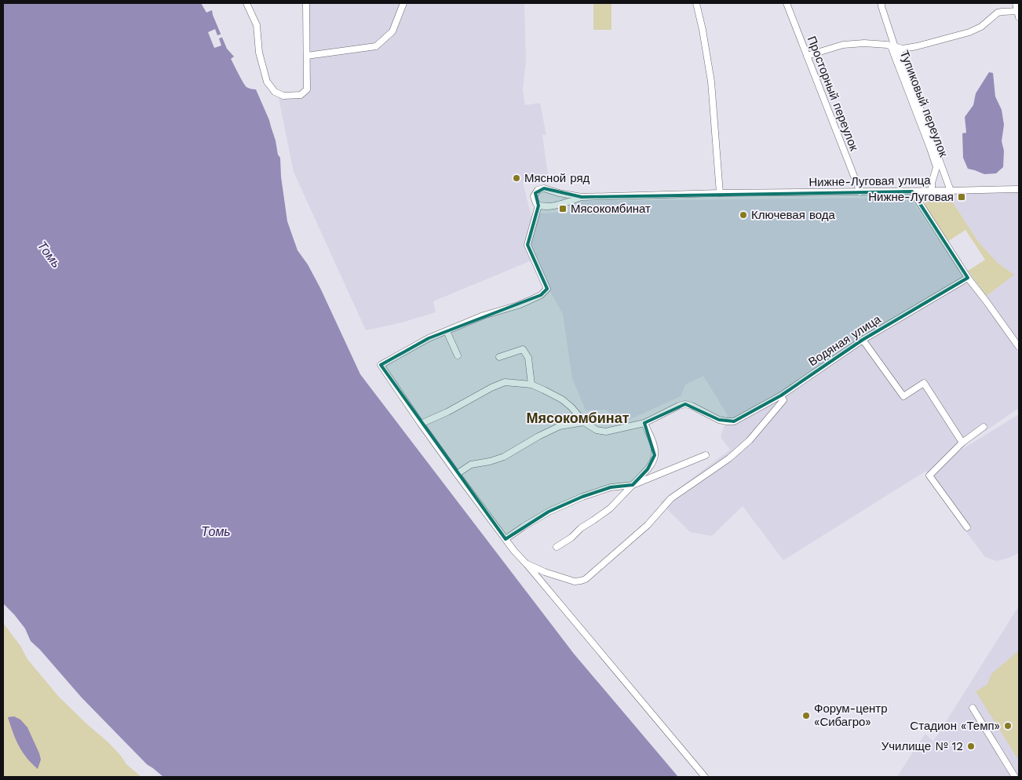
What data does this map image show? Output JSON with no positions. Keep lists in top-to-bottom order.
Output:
{
  "streets": {
    "street": [
      "Просторный переулок",
      "Тупиковый переулок",
      "Нижне-Луговая улица",
      "Водяная улица"
    ]
  },
  "crossings": [
    ["Просторный переулок", "Тупиковый переулок"],
    ["Просторный переулок", "Нижне-Луговая улица"],
    ["Тупиковый переулок", "Нижне-Луговая улица"]
  ],
  "districts": ["Мясокомбинат"],
  "water": ["Томь"],
  "places": {
    "other": [
      "Мясной ряд",
      "Ключевая вода",
      "Форум-центр «Сибагро»",
      "Стадион «Темп»",
      "Училище № 12"
    ],
    "transit": ["Нижне-Луговая", "Мясокомбинат"]
  }
}
